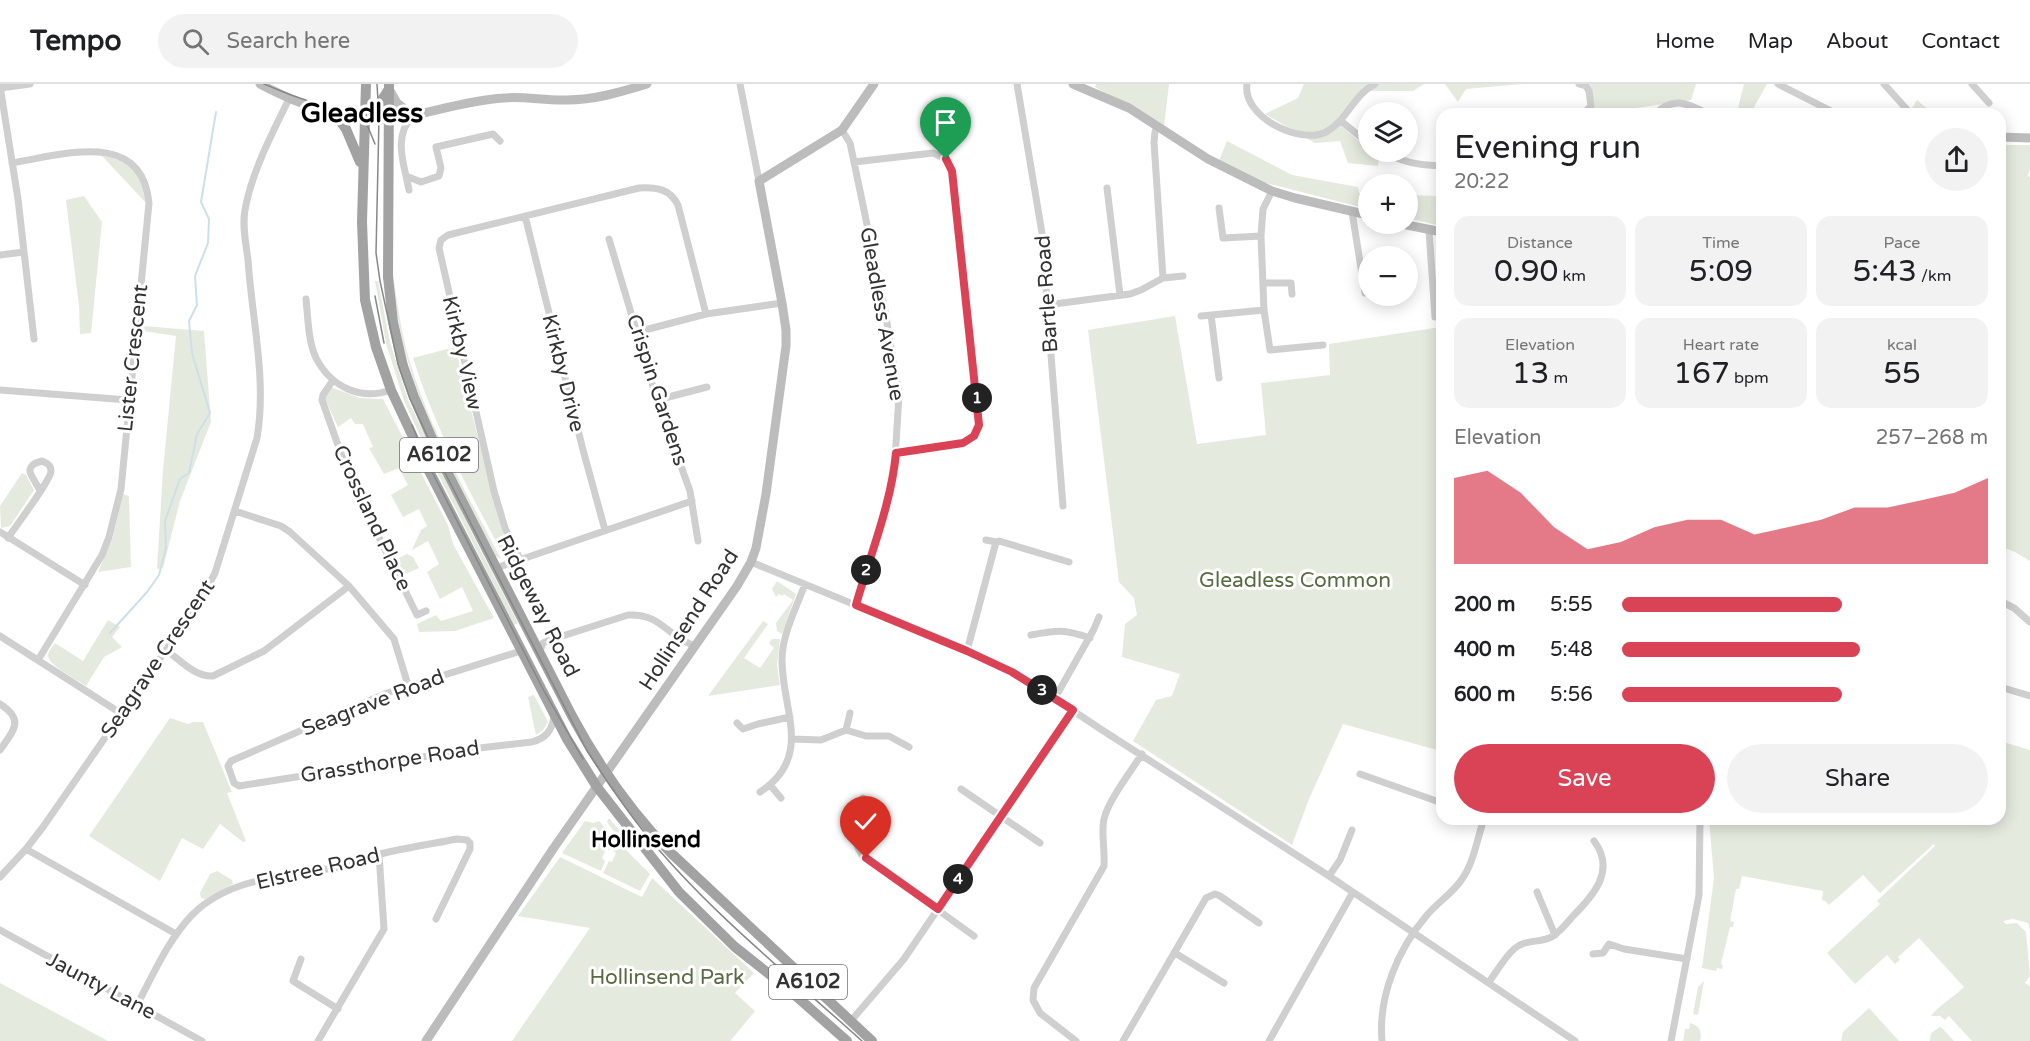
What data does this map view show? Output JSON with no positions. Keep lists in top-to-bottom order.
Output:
{
  "streets": {
    "highway": ["A6102", "Ridgeway Road"],
    "main road": ["Hollinsend Road"],
    "street": [
      "Bartle Road",
      "Gleadless Avenue",
      "Kirkby View",
      "Lister Crescent",
      "Kirkby Drive",
      "Crispin Gardens",
      "Crossland Place",
      "Seagrave Crescent",
      "Seagrave Road",
      "Grassthorpe Road",
      "Elstree Road",
      "Jaunty Lane"
    ]
  },
  "crossings": [
    ["Kirkby View", "Kirkby Drive"],
    ["Ridgeway Road", "Hollinsend Road"],
    ["Ridgeway Road", "Seagrave Road"],
    ["Ridgeway Road", "Grassthorpe Road"],
    ["Seagrave Road", "Grassthorpe Road"],
    ["Elstree Road", "Jaunty Lane"]
  ],
  "districts": ["Gleadless", "Hollinsend"],
  "parks": ["Gleadless Common", "Hollinsend Park"],
  "page": {
    "header": "Tempo",
    "search": "Search here",
    "nav": [
      "Home",
      "Map",
      "About",
      "Contact"
    ],
    "map_buttons": ["+", "−"],
    "heading": ["Evening run", "20:22"],
    "stats": [
      ["Distance", "0.90 km"],
      ["Time", "5:09"],
      ["Pace", "5:43 /km"],
      ["Elevation", "13 m"],
      ["Heart rate", "167 bpm"],
      ["kcal", "55"]
    ],
    "pins": [
      "1",
      "2",
      "3",
      "4"
    ],
    "chart": ["Elevation", "257–268 m"],
    "list": [
      {
        "name": "200 m",
        "note": "5:55"
      },
      {
        "name": "400 m",
        "note": "5:48"
      },
      {
        "name": "600 m",
        "note": "5:56"
      }
    ],
    "buttons": ["Save", "Share"]
  }
}
